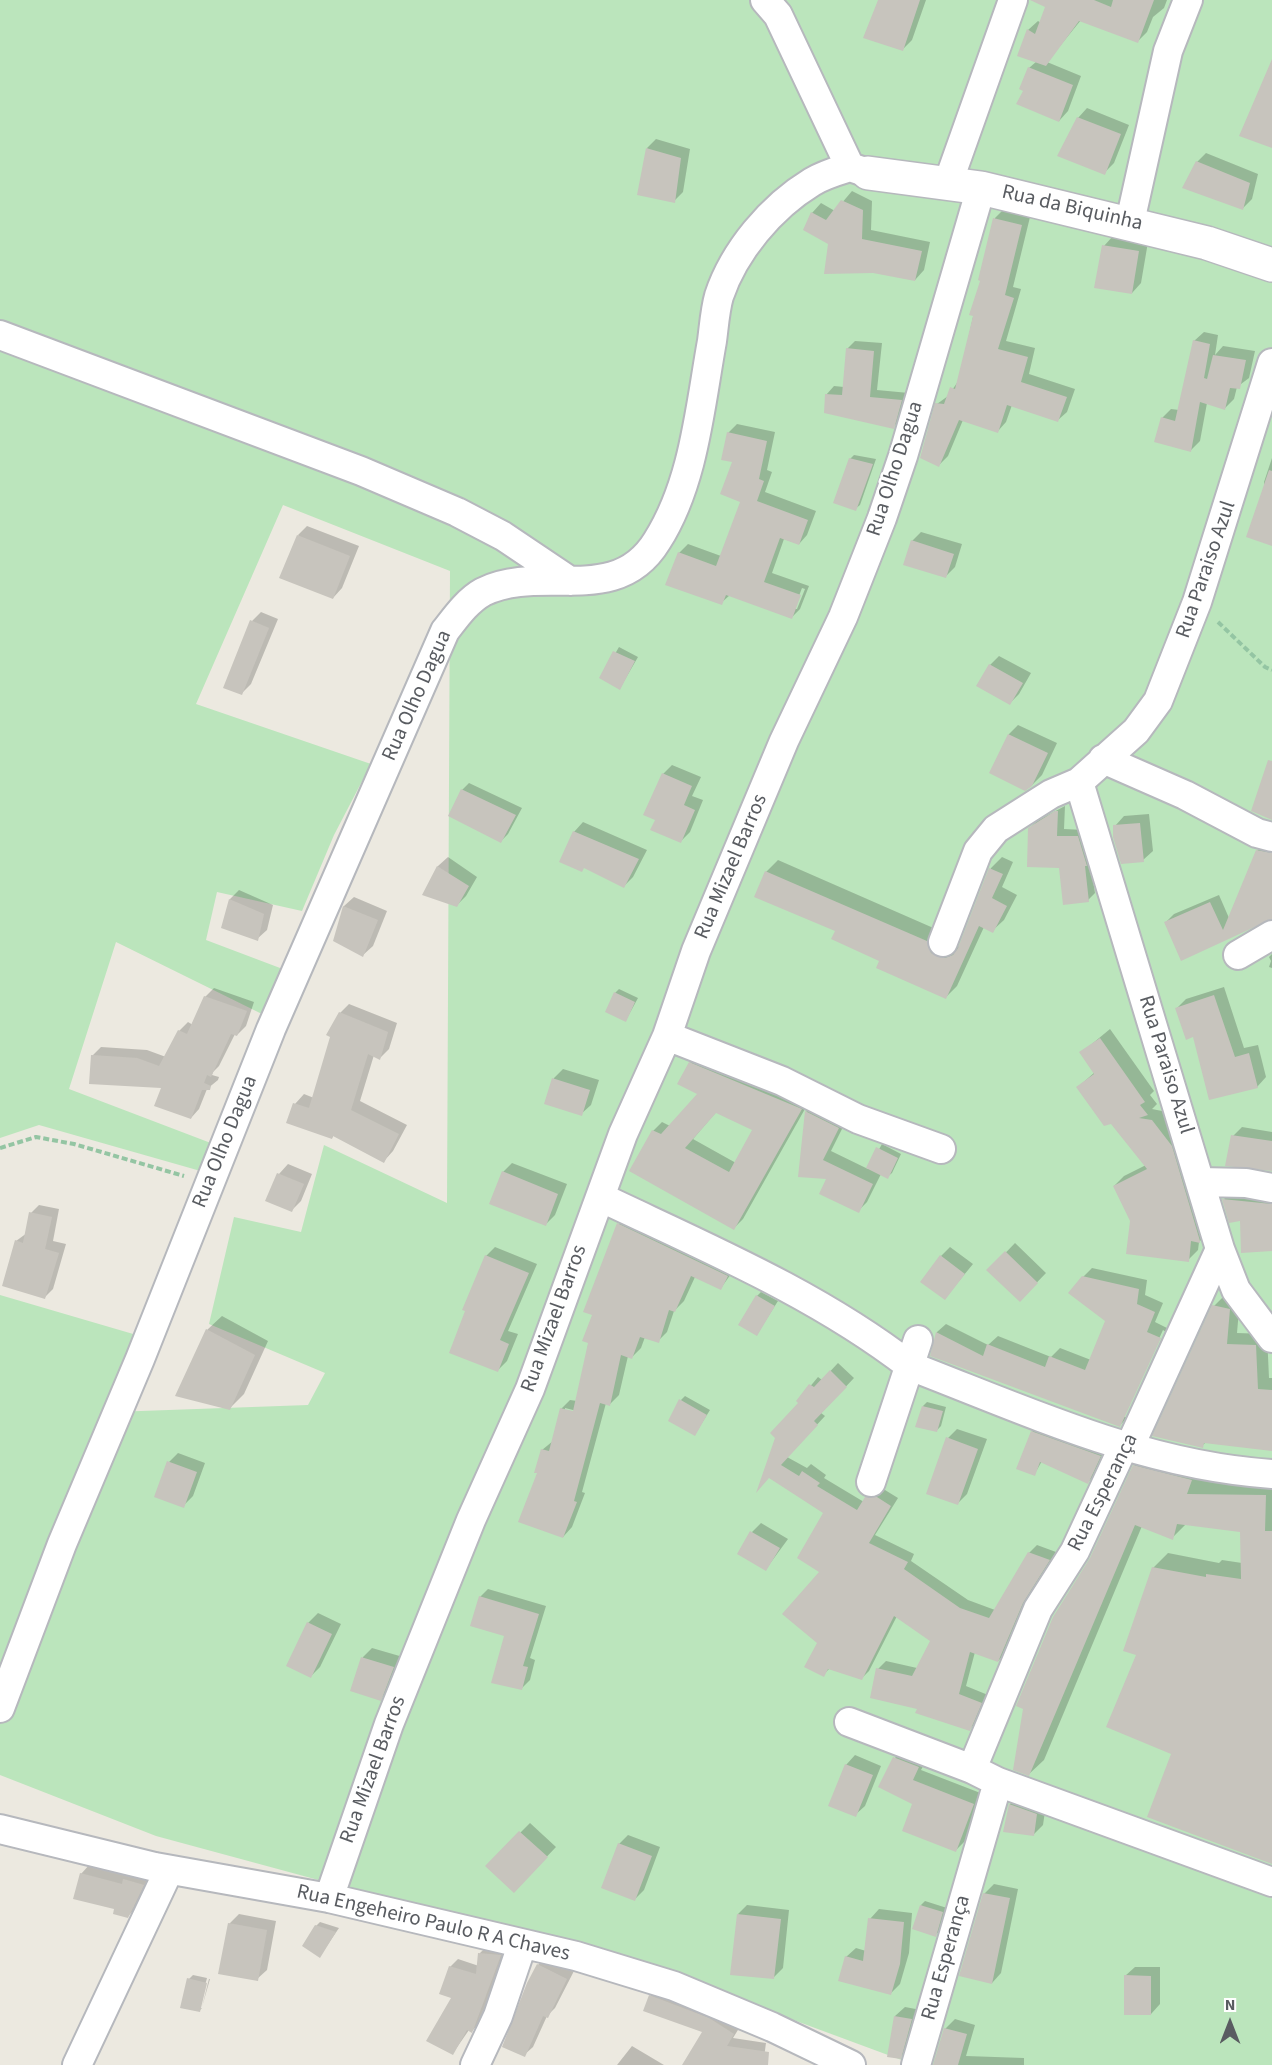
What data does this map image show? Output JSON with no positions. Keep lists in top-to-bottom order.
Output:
{
  "streets": {
    "street": [
      "Rua da Biquinha",
      "Rua Olho Dagua",
      "Rua Paraiso Azul",
      "Rua Mizael Barros",
      "Rua Esperança",
      "Rua Engeheiro Paulo R A Chaves"
    ]
  },
  "crossings": [
    ["Rua da Biquinha", "Rua Olho Dagua"],
    ["Rua Olho Dagua", "Rua Mizael Barros"],
    ["Rua Paraiso Azul", "Rua Esperança"],
    ["Rua Mizael Barros", "Rua Engeheiro Paulo R A Chaves"]
  ],
  "north": "top"
}
